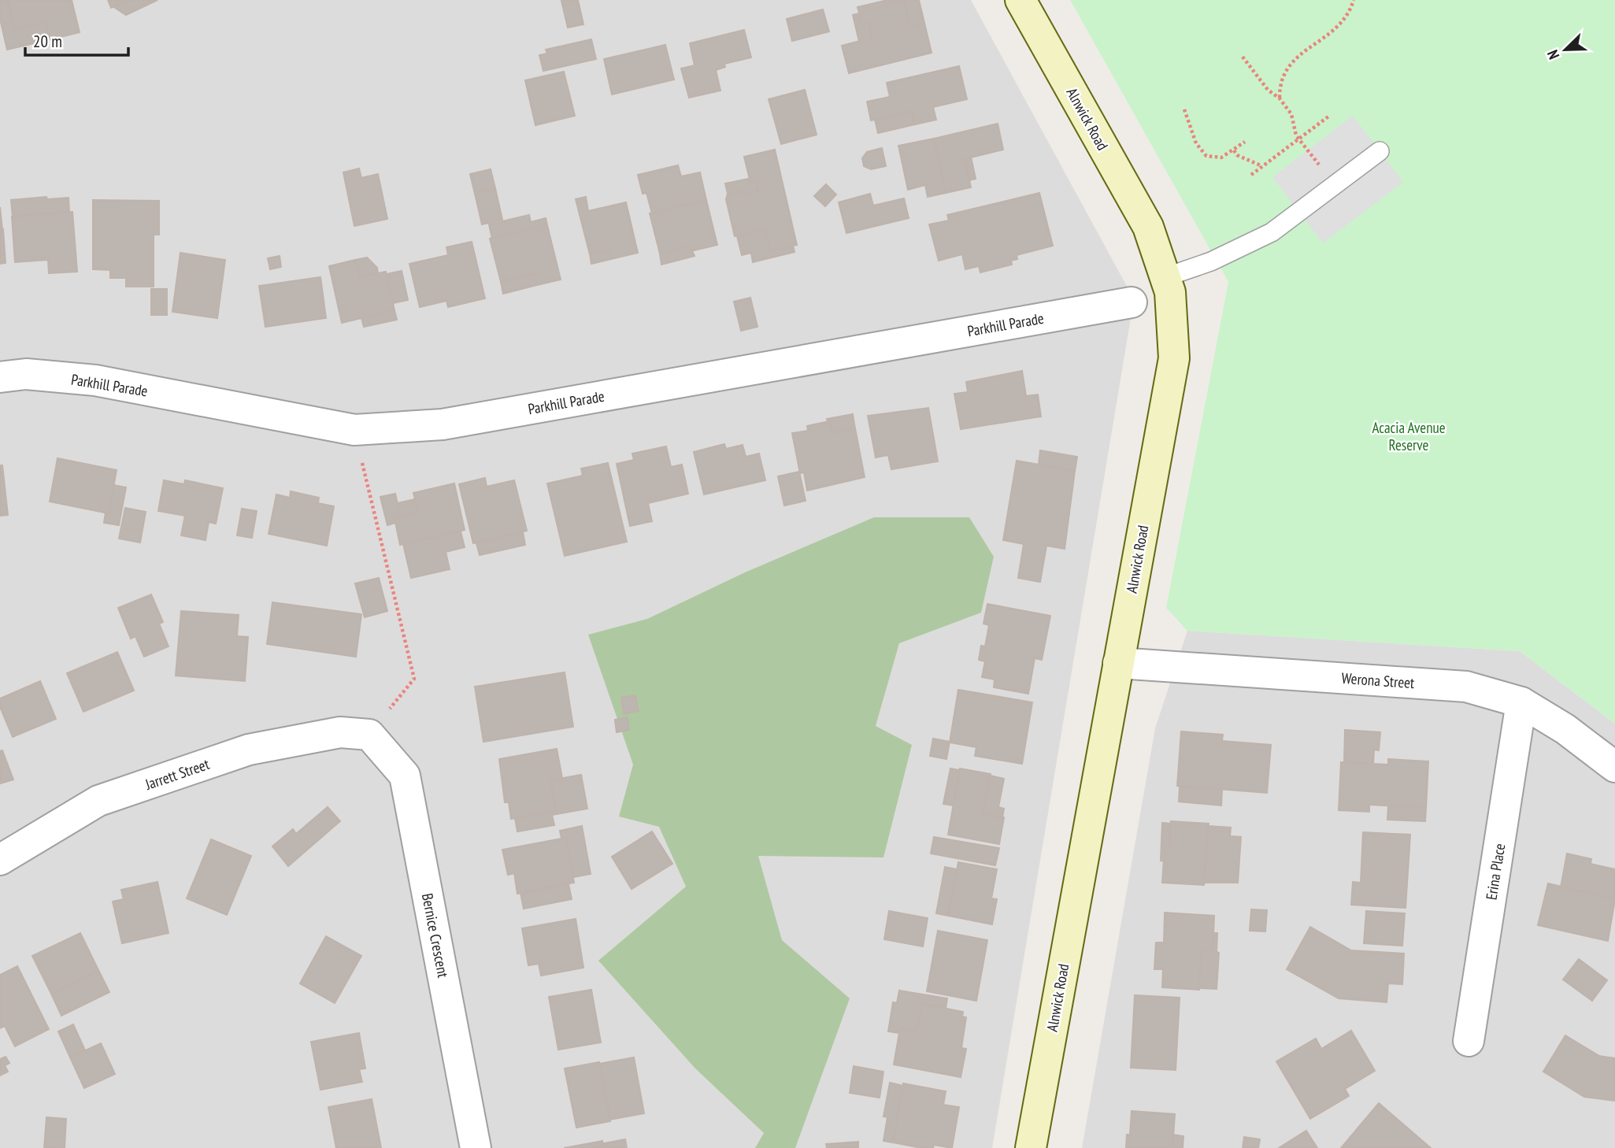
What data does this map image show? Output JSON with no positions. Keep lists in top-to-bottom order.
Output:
{
  "streets": {
    "street": [
      "Alnwick Road",
      "Parkhill Parade",
      "Werona Street",
      "Jarrett Street",
      "Erina Place",
      "Bernice Crescent"
    ]
  },
  "crossings": [
    ["Alnwick Road", "Werona Street"],
    ["Werona Street", "Erina Place"],
    ["Jarrett Street", "Bernice Crescent"]
  ],
  "parks": ["Acacia Avenue Reserve"],
  "scale_bar": "20 m",
  "north": "bottom left"
}
